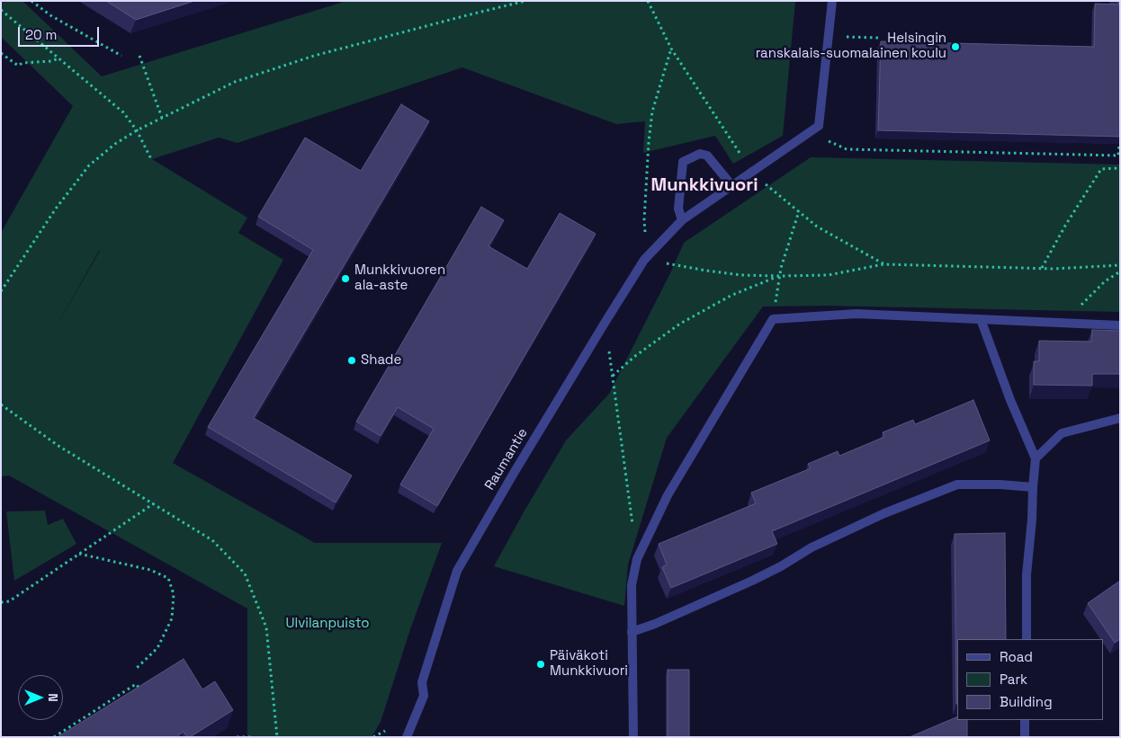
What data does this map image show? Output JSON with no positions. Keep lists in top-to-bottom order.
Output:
{
  "streets": {
    "street": ["Raumantie"]
  },
  "districts": ["Munkkivuori"],
  "parks": ["Ulvilanpuisto"],
  "places": [
    "Helsingin ranskalais-suomalainen koulu",
    "Munkkivuoren ala-aste",
    "Shade",
    "Päiväkoti Munkkivuori"
  ],
  "legend": ["Road", "Park", "Building"],
  "scale_bar": "20 m",
  "north": "right"
}
